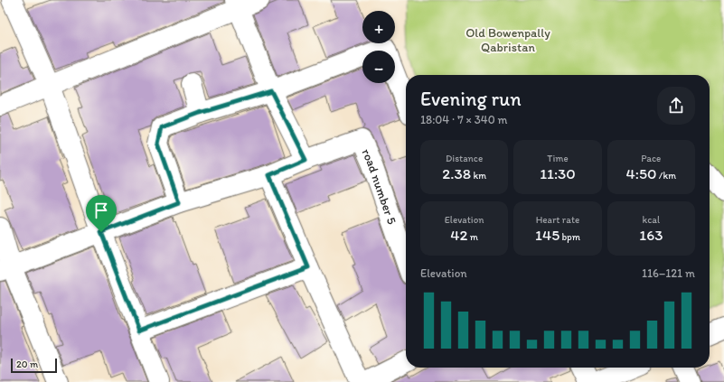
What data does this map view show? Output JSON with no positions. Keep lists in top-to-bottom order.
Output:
{
  "streets": {
    "street": ["road number 5"]
  },
  "parks": ["Old Bowenpally Qabristan"],
  "scale_bar": "20 m",
  "page": {
    "map_buttons": ["+", "−"],
    "heading": ["Evening run", "18:04 · 7 × 340 m"],
    "stats": [
      ["Distance", "2.38 km"],
      ["Time", "11:30"],
      ["Pace", "4:50 /km"],
      ["Elevation", "42 m"],
      ["Heart rate", "145 bpm"],
      ["kcal", "163"]
    ],
    "chart": ["Elevation", "116–121 m"],
    "scale": "20 m"
  }
}
